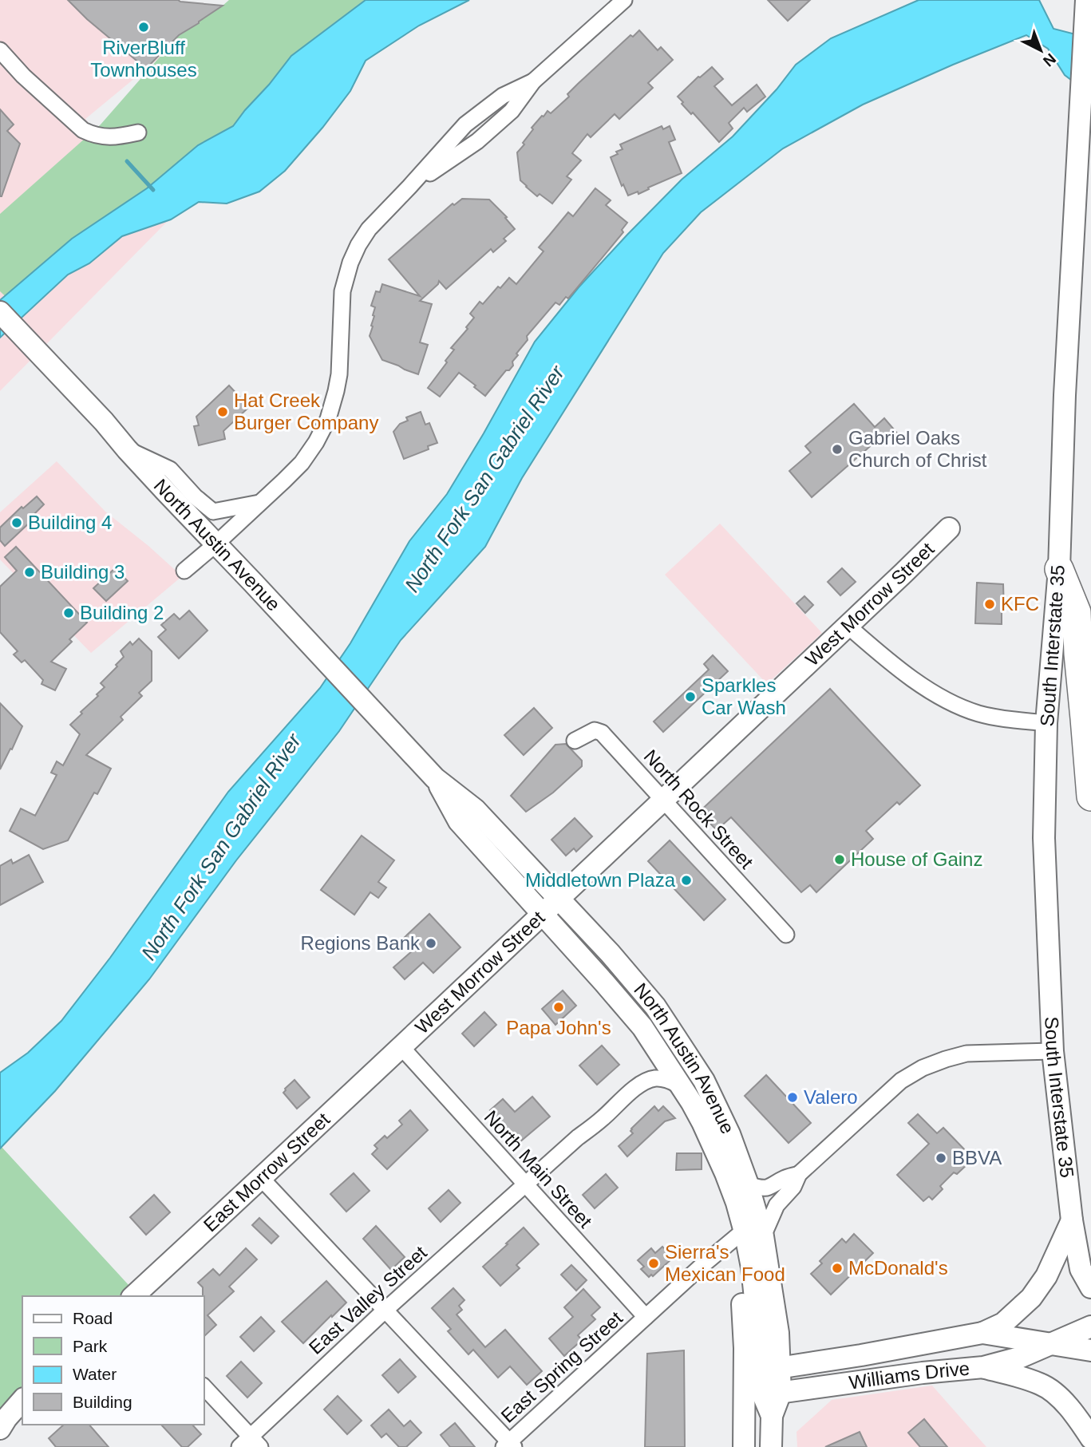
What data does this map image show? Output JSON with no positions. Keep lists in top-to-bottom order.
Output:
{
  "streets": {
    "main road": [
      "North Austin Avenue",
      "West Morrow Street",
      "South Interstate 35",
      "East Morrow Street",
      "Williams Drive"
    ],
    "street": [
      "North Rock Street",
      "North Main Street",
      "East Valley Street",
      "East Spring Street"
    ]
  },
  "crossings": [
    ["North Austin Avenue", "West Morrow Street"],
    ["North Austin Avenue", "East Valley Street"],
    ["North Austin Avenue", "East Spring Street"],
    ["North Austin Avenue", "Williams Drive"],
    ["West Morrow Street", "North Rock Street"],
    ["West Morrow Street", "North Main Street"],
    ["West Morrow Street", "East Morrow Street"],
    ["North Main Street", "East Morrow Street"],
    ["North Main Street", "East Valley Street"],
    ["North Main Street", "East Spring Street"]
  ],
  "water": ["North Fork San Gabriel River"],
  "places": [
    "RiverBluff Townhouses",
    "Hat Creek Burger Company",
    "Gabriel Oaks Church of Christ",
    "Building 4",
    "Building 3",
    "KFC",
    "Building 2",
    "Sparkles Car Wash",
    "House of Gainz",
    "Middletown Plaza",
    "Regions Bank",
    "Papa John's",
    "Valero",
    "BBVA",
    "Sierra's Mexican Food",
    "McDonald's"
  ],
  "legend": [
    "Road",
    "Park",
    "Water",
    "Building"
  ],
  "north": "bottom right"
}
